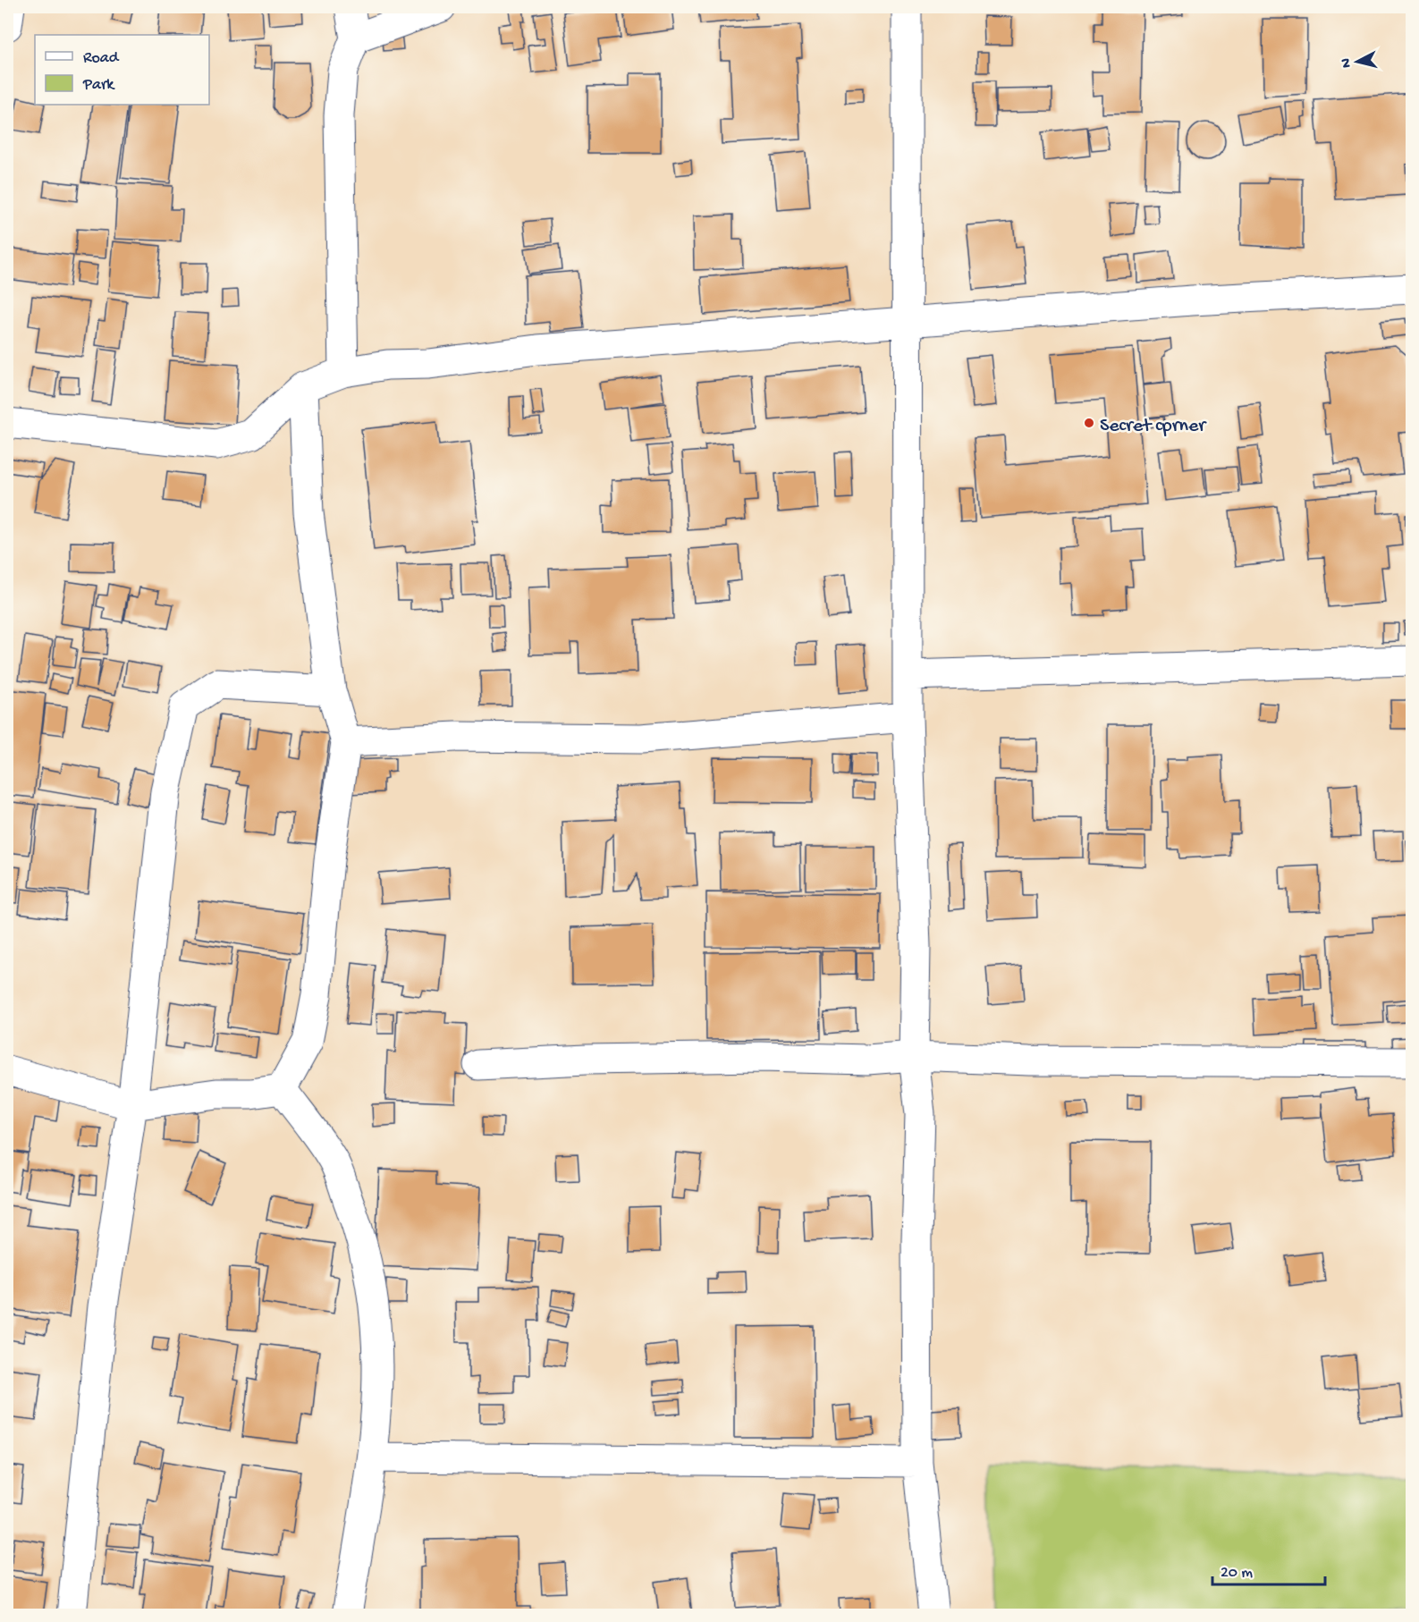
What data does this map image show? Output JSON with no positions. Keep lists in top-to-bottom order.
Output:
{
  "places": ["Secret cprner"],
  "legend": ["Road", "Park"],
  "scale_bar": "20 m",
  "north": "left"
}
